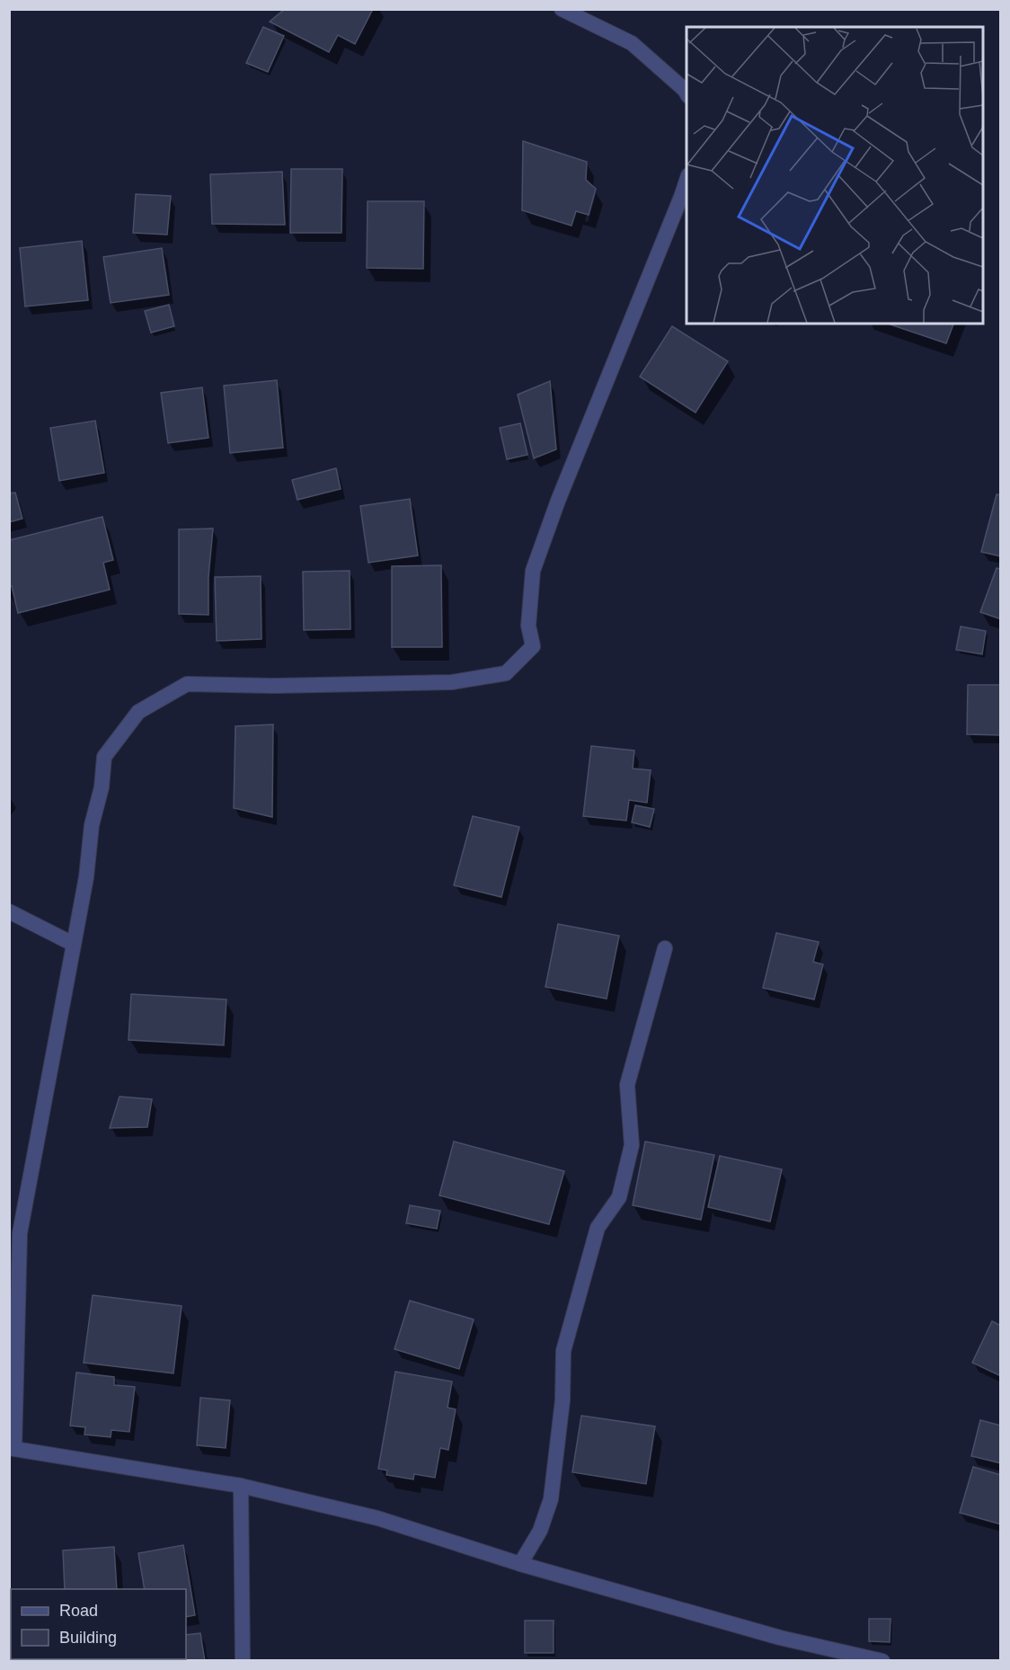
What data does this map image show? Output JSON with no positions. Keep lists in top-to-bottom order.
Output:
{
  "legend": ["Road", "Building"]
}
